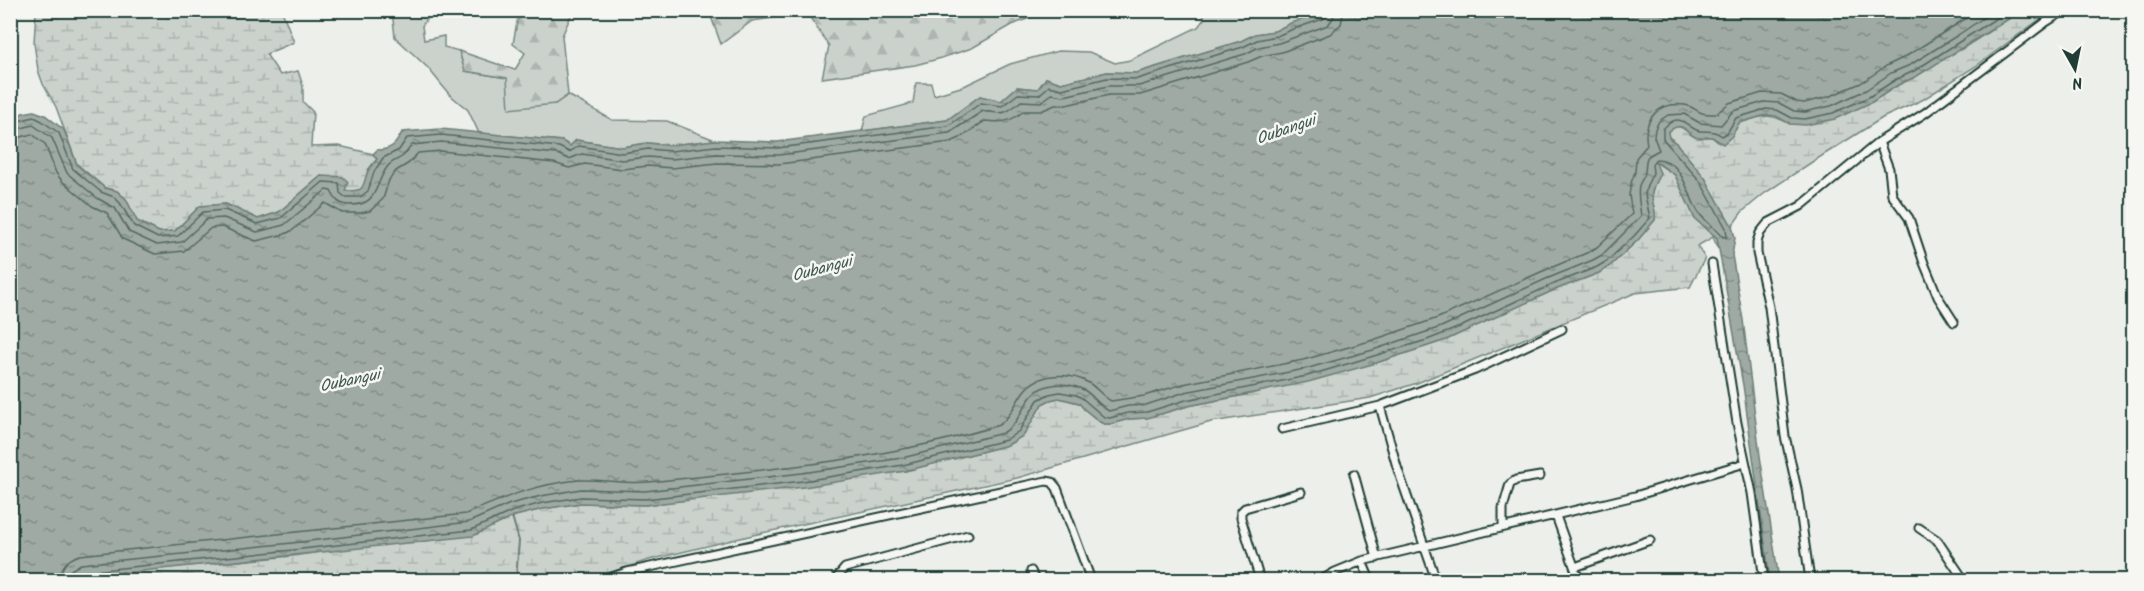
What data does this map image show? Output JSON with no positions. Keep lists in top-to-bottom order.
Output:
{
  "water": ["Oubangui"],
  "north": "bottom"
}
